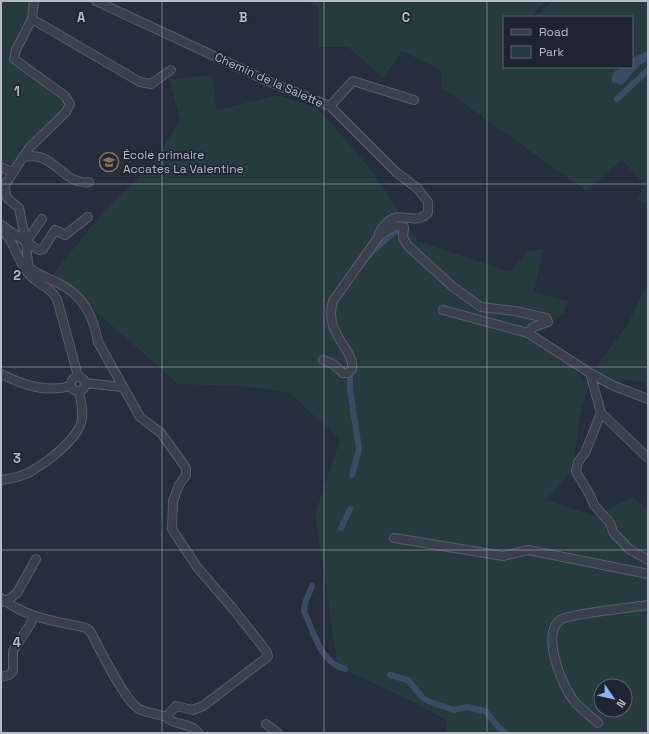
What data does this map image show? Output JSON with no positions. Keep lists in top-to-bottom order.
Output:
{
  "streets": {
    "street": ["Chemin de la Salette"]
  },
  "places": {
    "school or university": ["École primaire Accates La Valentine"]
  },
  "legend": ["Road", "Park"],
  "north": "bottom right",
  "grid": {
    "columns": ["A", "B", "C"],
    "rows": [
      "1",
      "2",
      "3",
      "4"
    ]
  }
}
